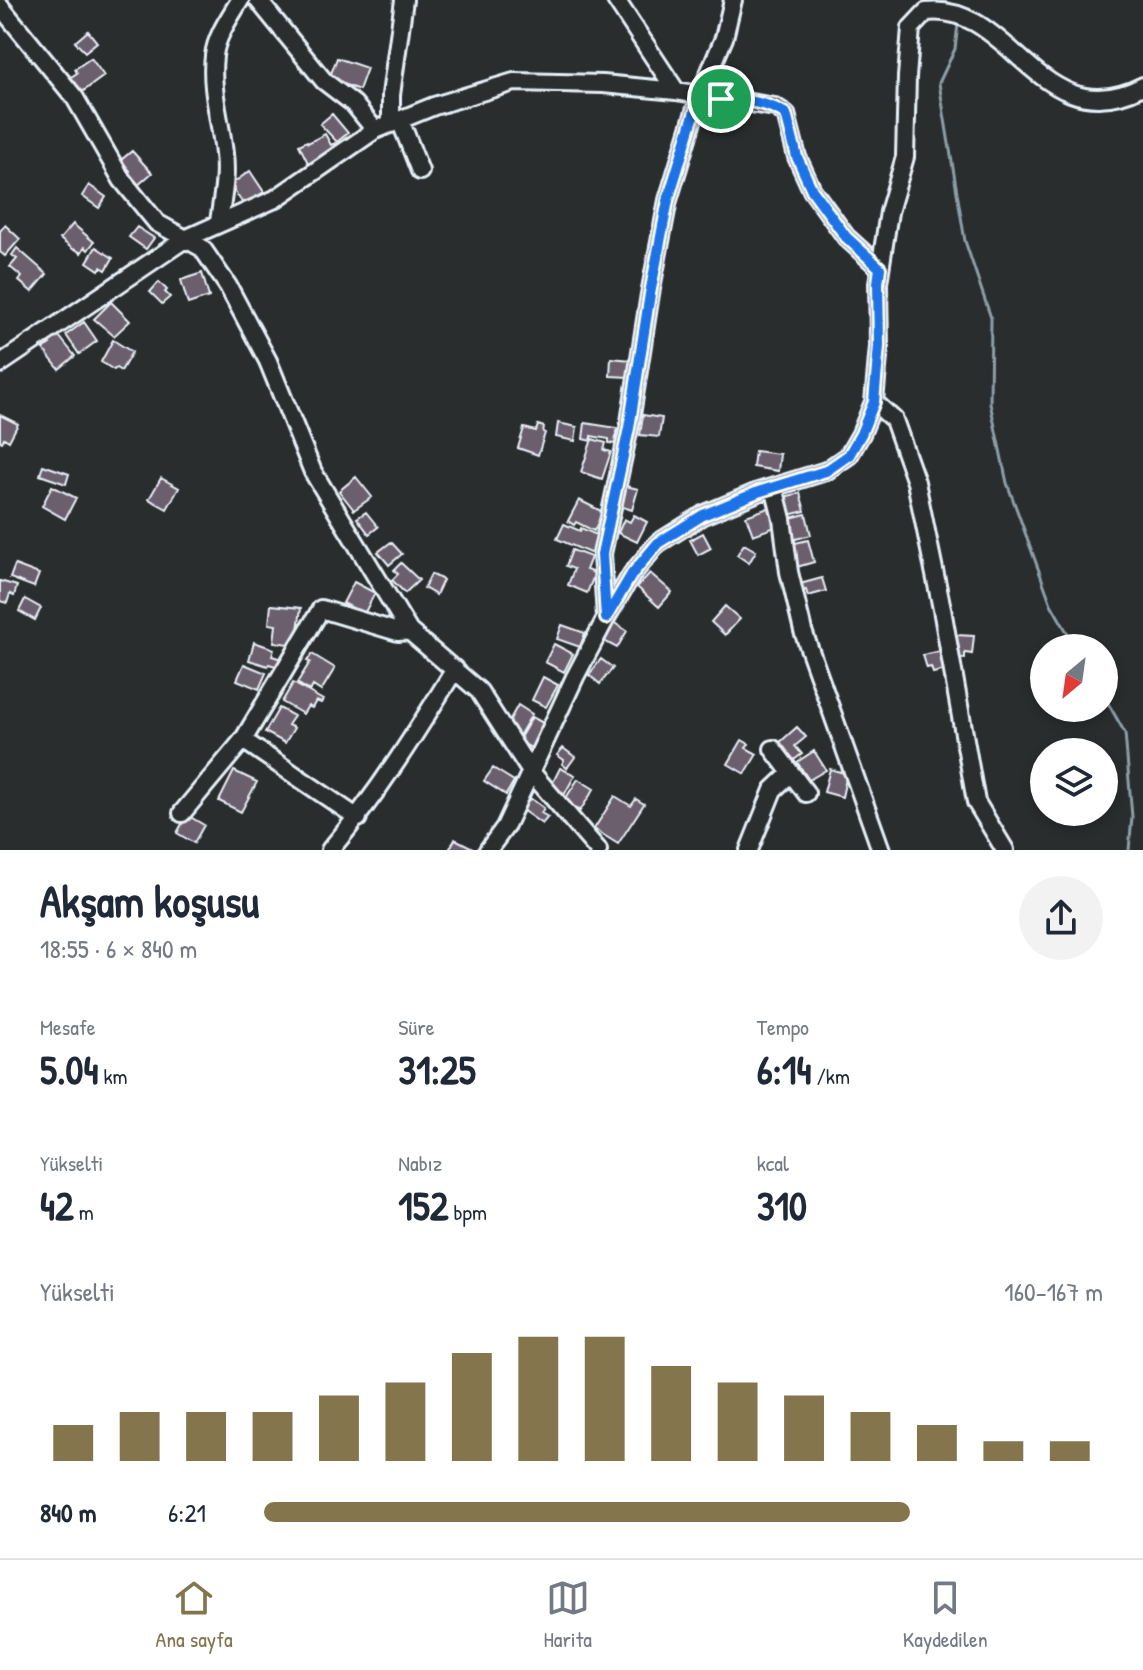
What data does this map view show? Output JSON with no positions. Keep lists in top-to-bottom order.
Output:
{
  "north": "bottom left",
  "page": {
    "heading": ["Akşam koşusu", "18:55 · 6 × 840 m"],
    "stats": [
      ["Mesafe", "5.04 km"],
      ["Süre", "31:25"],
      ["Tempo", "6:14 /km"],
      ["Yükselti", "42 m"],
      ["Nabız", "152 bpm"],
      ["kcal", "310"]
    ],
    "chart": ["Yükselti", "160–167 m"],
    "list": [
      {
        "name": "840 m",
        "note": "6:21"
      }
    ],
    "tabs": ["Ana sayfa", "Harita", "Kaydedilen"]
  }
}
